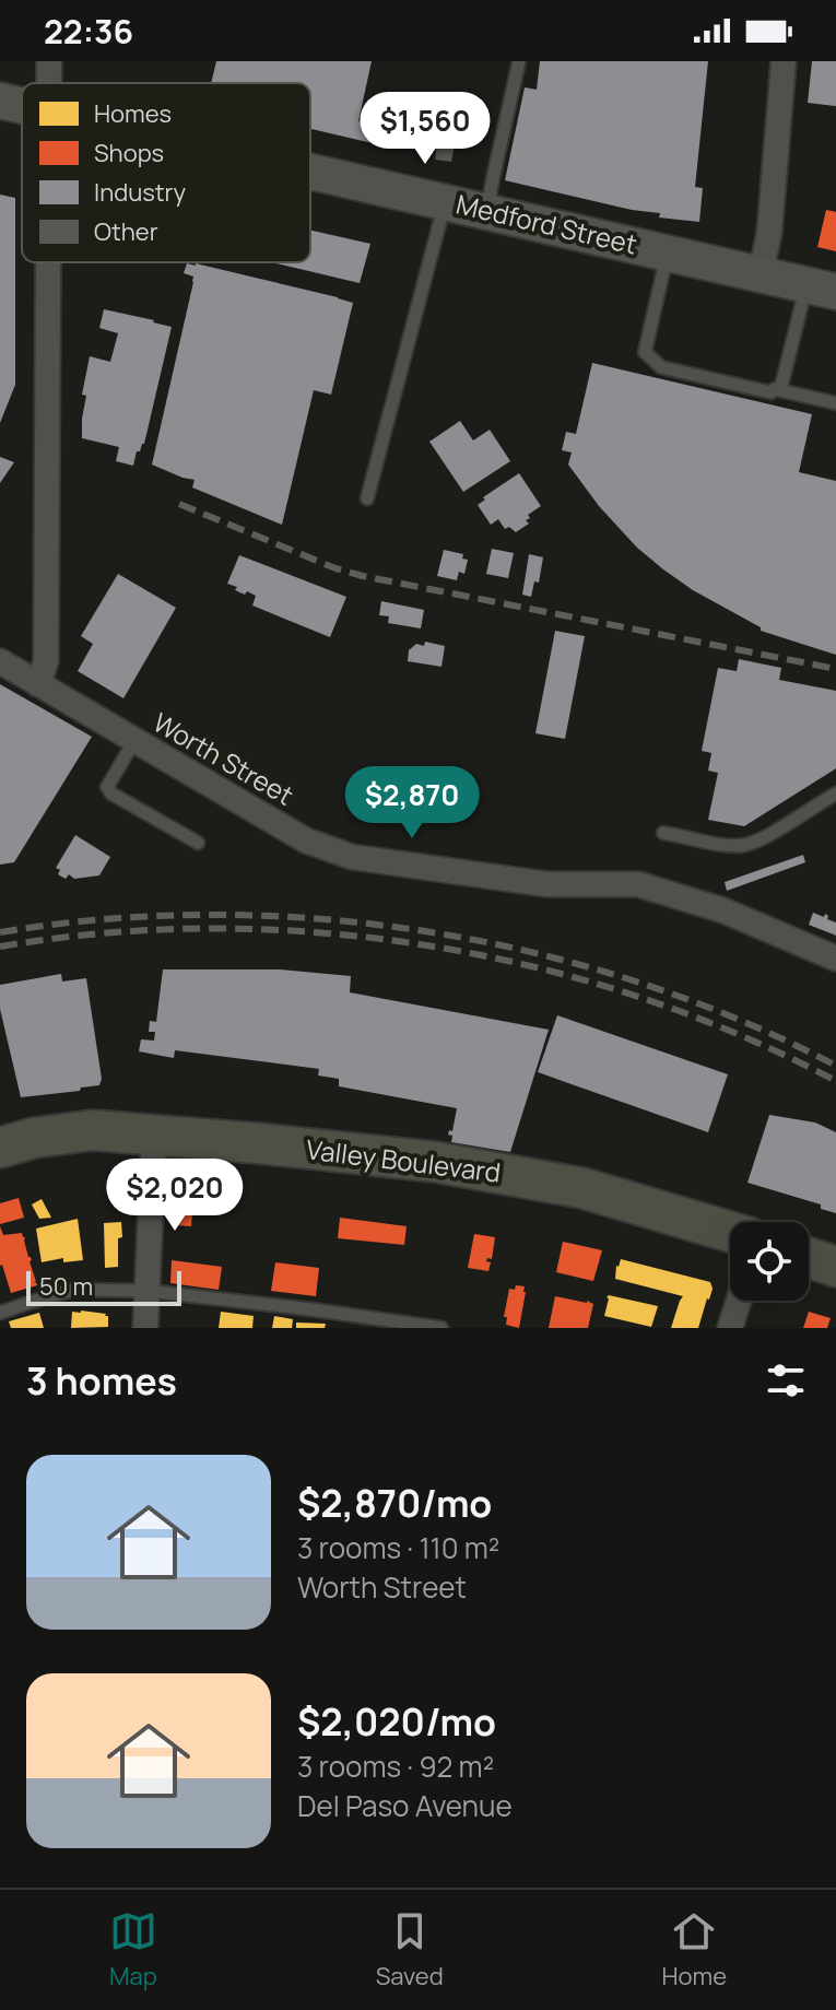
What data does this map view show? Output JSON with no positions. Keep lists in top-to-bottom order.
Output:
{
  "streets": {
    "main road": ["Medford Street", "Valley Boulevard"],
    "street": ["Worth Street"]
  },
  "legend": [
    "Homes",
    "Shops",
    "Industry",
    "Other"
  ],
  "scale_bar": "50 m",
  "page": {
    "status": "22:36",
    "price": ["$1,560", "$2,870", "$2,020"],
    "scale": "50 m",
    "heading": "3 homes",
    "list": [
      {
        "name": "$2,870/mo",
        "note": "3 rooms · 110 m² · Worth Street"
      },
      {
        "name": "$2,020/mo",
        "note": "3 rooms · 92 m² · Del Paso Avenue"
      }
    ],
    "tabs": ["Map", "Saved", "Home"]
  }
}
